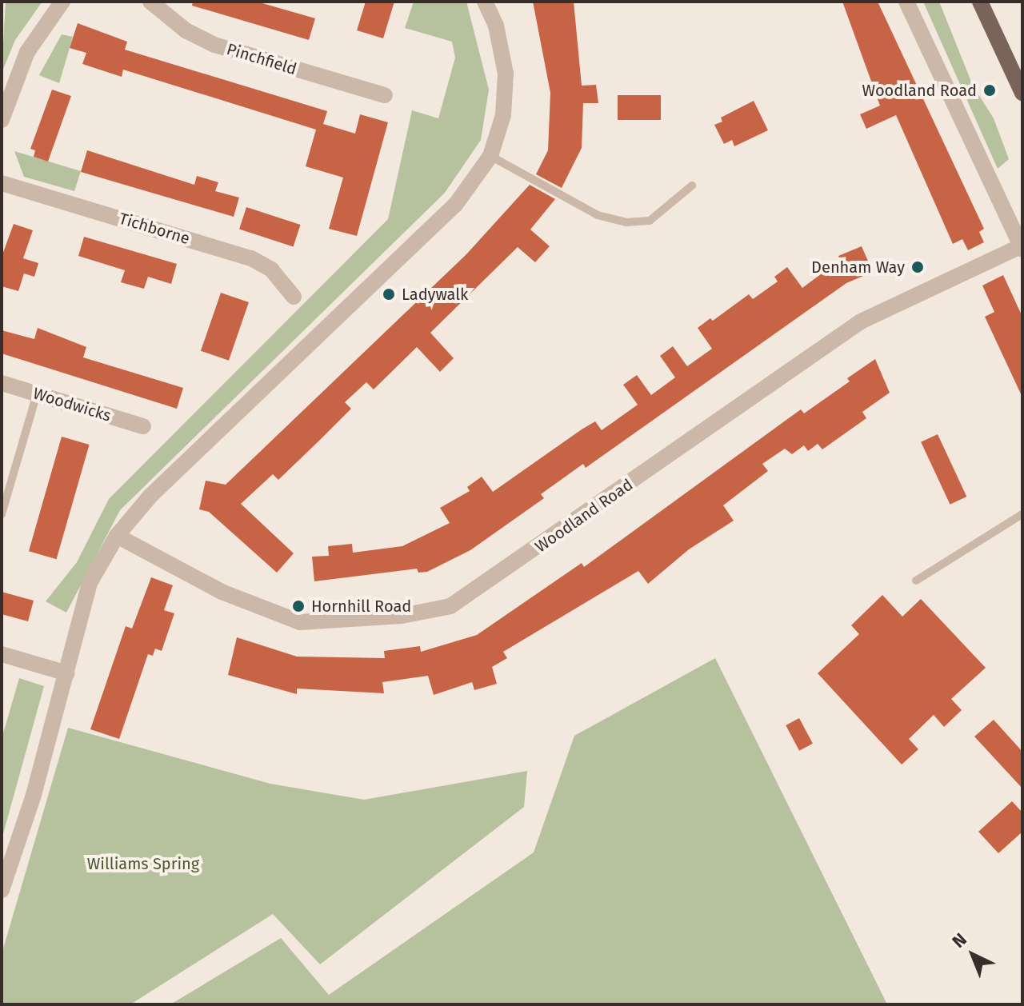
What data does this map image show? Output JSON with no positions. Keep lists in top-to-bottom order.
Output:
{
  "streets": {
    "street": [
      "Pinchfield",
      "Tichborne",
      "Woodwicks",
      "Woodland Road"
    ]
  },
  "parks": ["Williams Spring"],
  "places": [
    "Woodland Road",
    "Denham Way",
    "Ladywalk",
    "Hornhill Road"
  ],
  "north": "top left"
}
